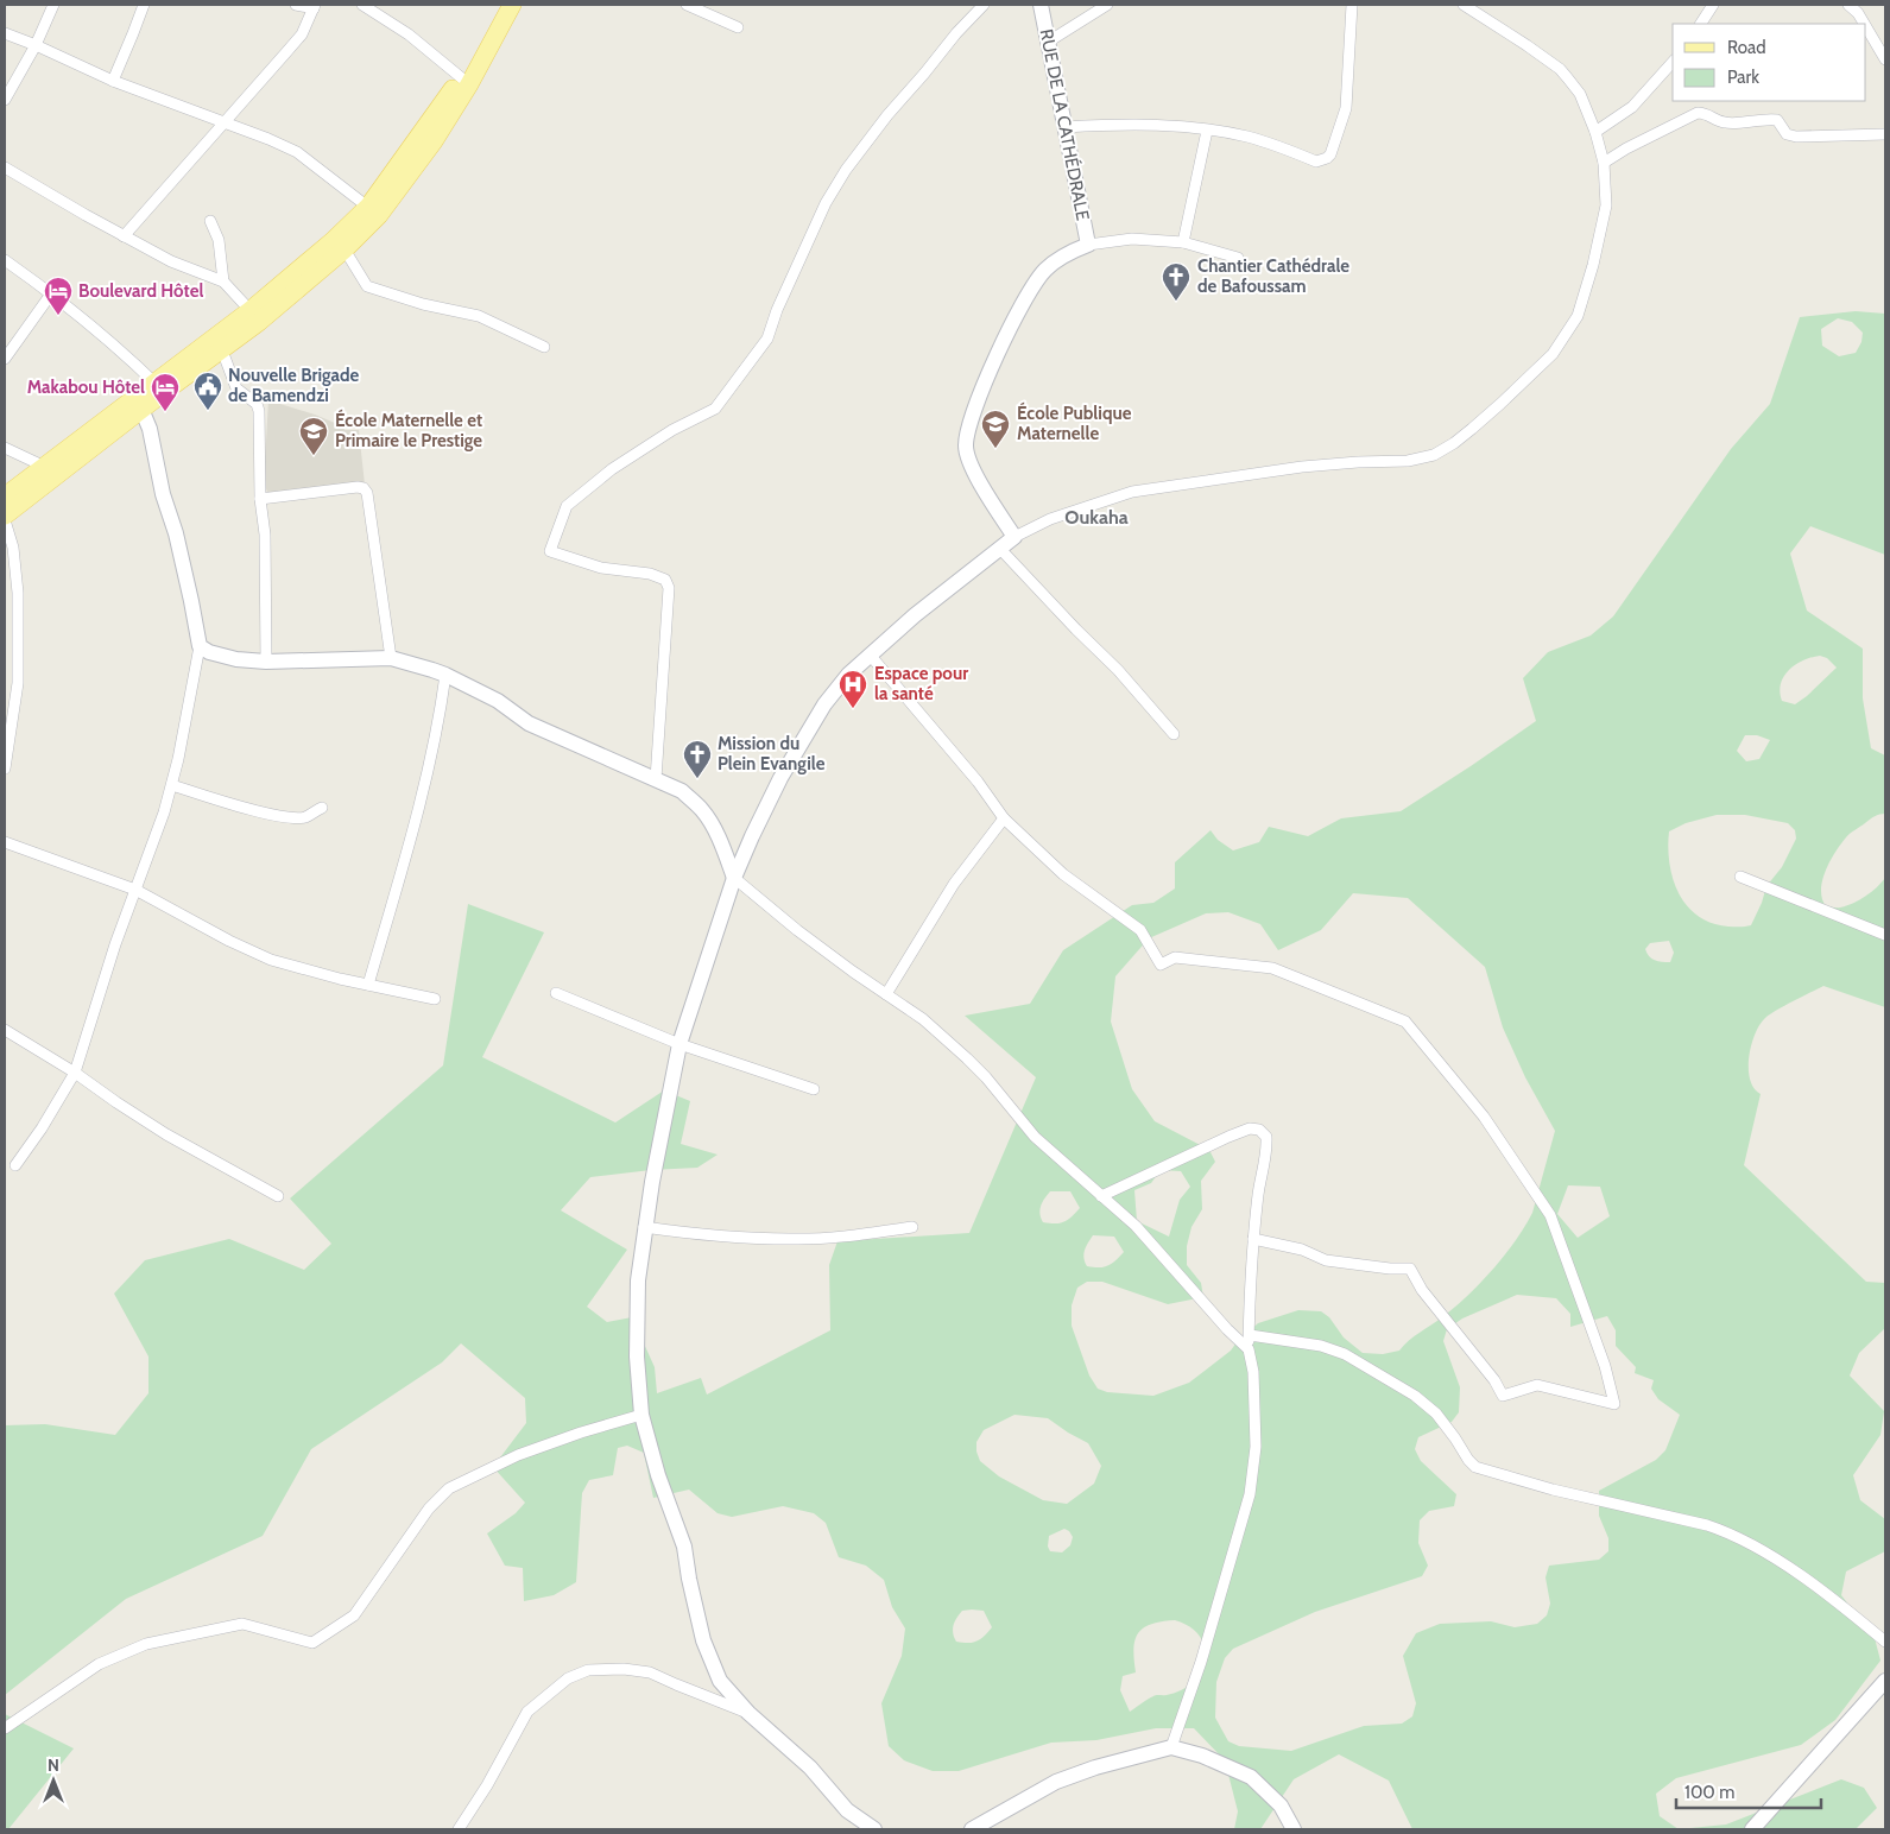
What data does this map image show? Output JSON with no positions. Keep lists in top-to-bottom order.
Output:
{
  "streets": {
    "street": ["RUE DE LA CATHÉDRALE"]
  },
  "districts": ["Oukaha"],
  "places": {
    "church": ["Chantier Cathédrale de Bafoussam", "Mission du Plein Evangile"],
    "hotel": ["Boulevard Hôtel", "Makabou Hôtel"],
    "public building": ["Nouvelle Brigade de Bamendzi"],
    "school or university": ["École Publique Maternelle", "École Maternelle et Primaire le Prestige"],
    "hospital": ["Espace pour la santé"]
  },
  "legend": ["Road", "Park"],
  "scale_bar": "100 m",
  "north": "top"
}
